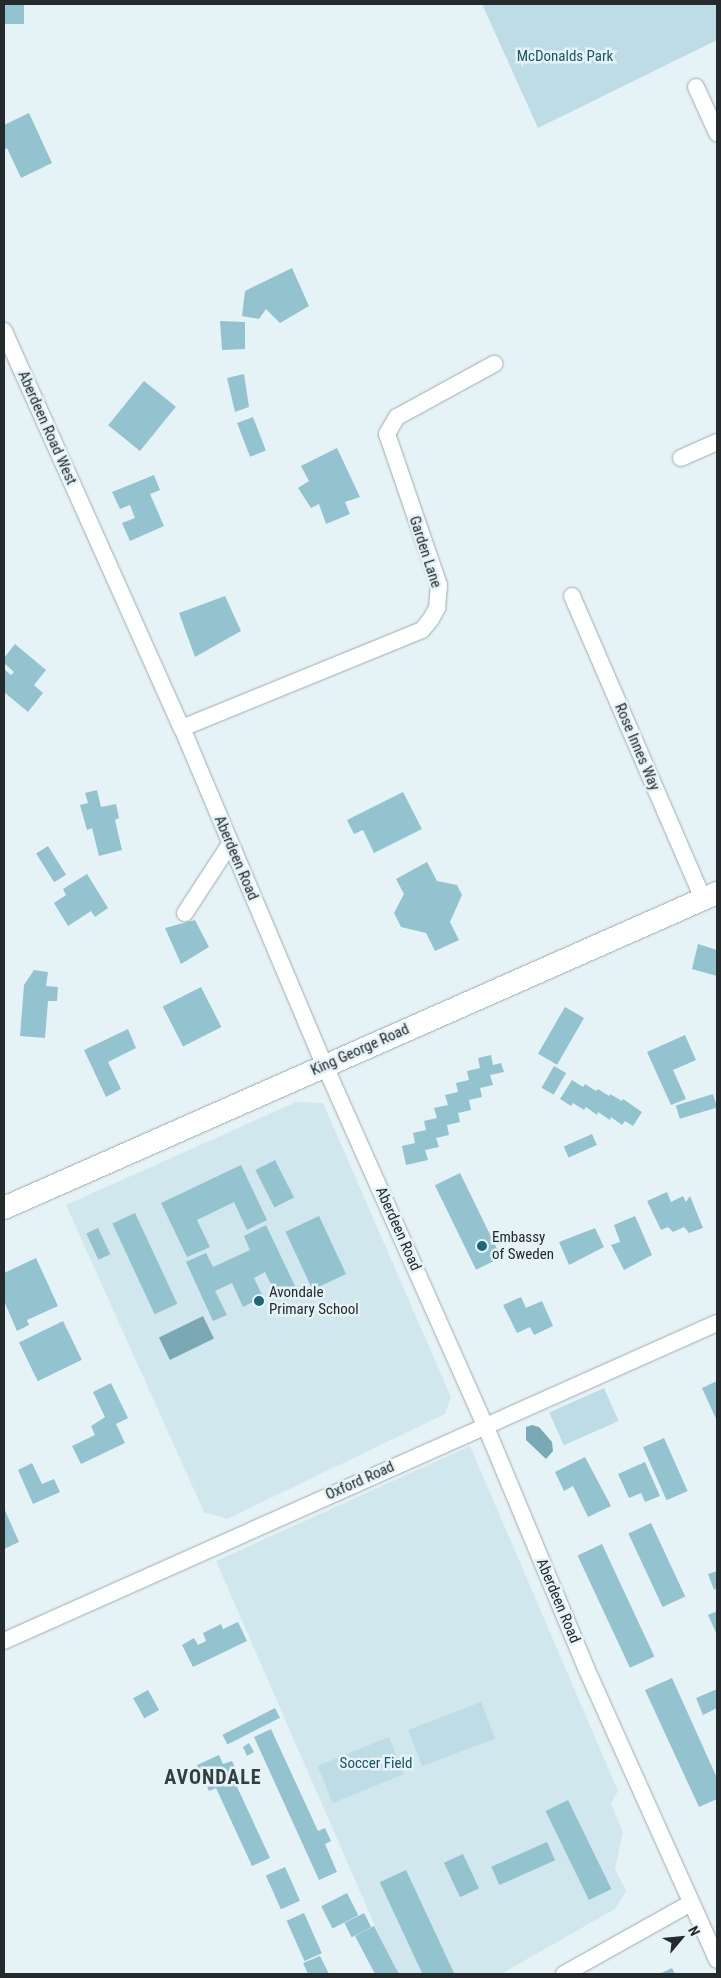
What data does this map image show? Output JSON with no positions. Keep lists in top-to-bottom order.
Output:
{
  "streets": {
    "main road": ["King George Road"],
    "street": [
      "Aberdeen Road West",
      "Garden Lane",
      "Rose Innes Way",
      "Aberdeen Road",
      "Oxford Road"
    ]
  },
  "crossings": [
    ["Aberdeen Road West", "Aberdeen Road"],
    ["Garden Lane", "Aberdeen Road"],
    ["Rose Innes Way", "King George Road"],
    ["Aberdeen Road", "King George Road"],
    ["Aberdeen Road", "Oxford Road"]
  ],
  "districts": ["AVONDALE"],
  "parks": ["McDonalds Park", "Soccer Field"],
  "places": ["Embassy of Sweden", "Avondale Primary School"],
  "north": "top right"
}
